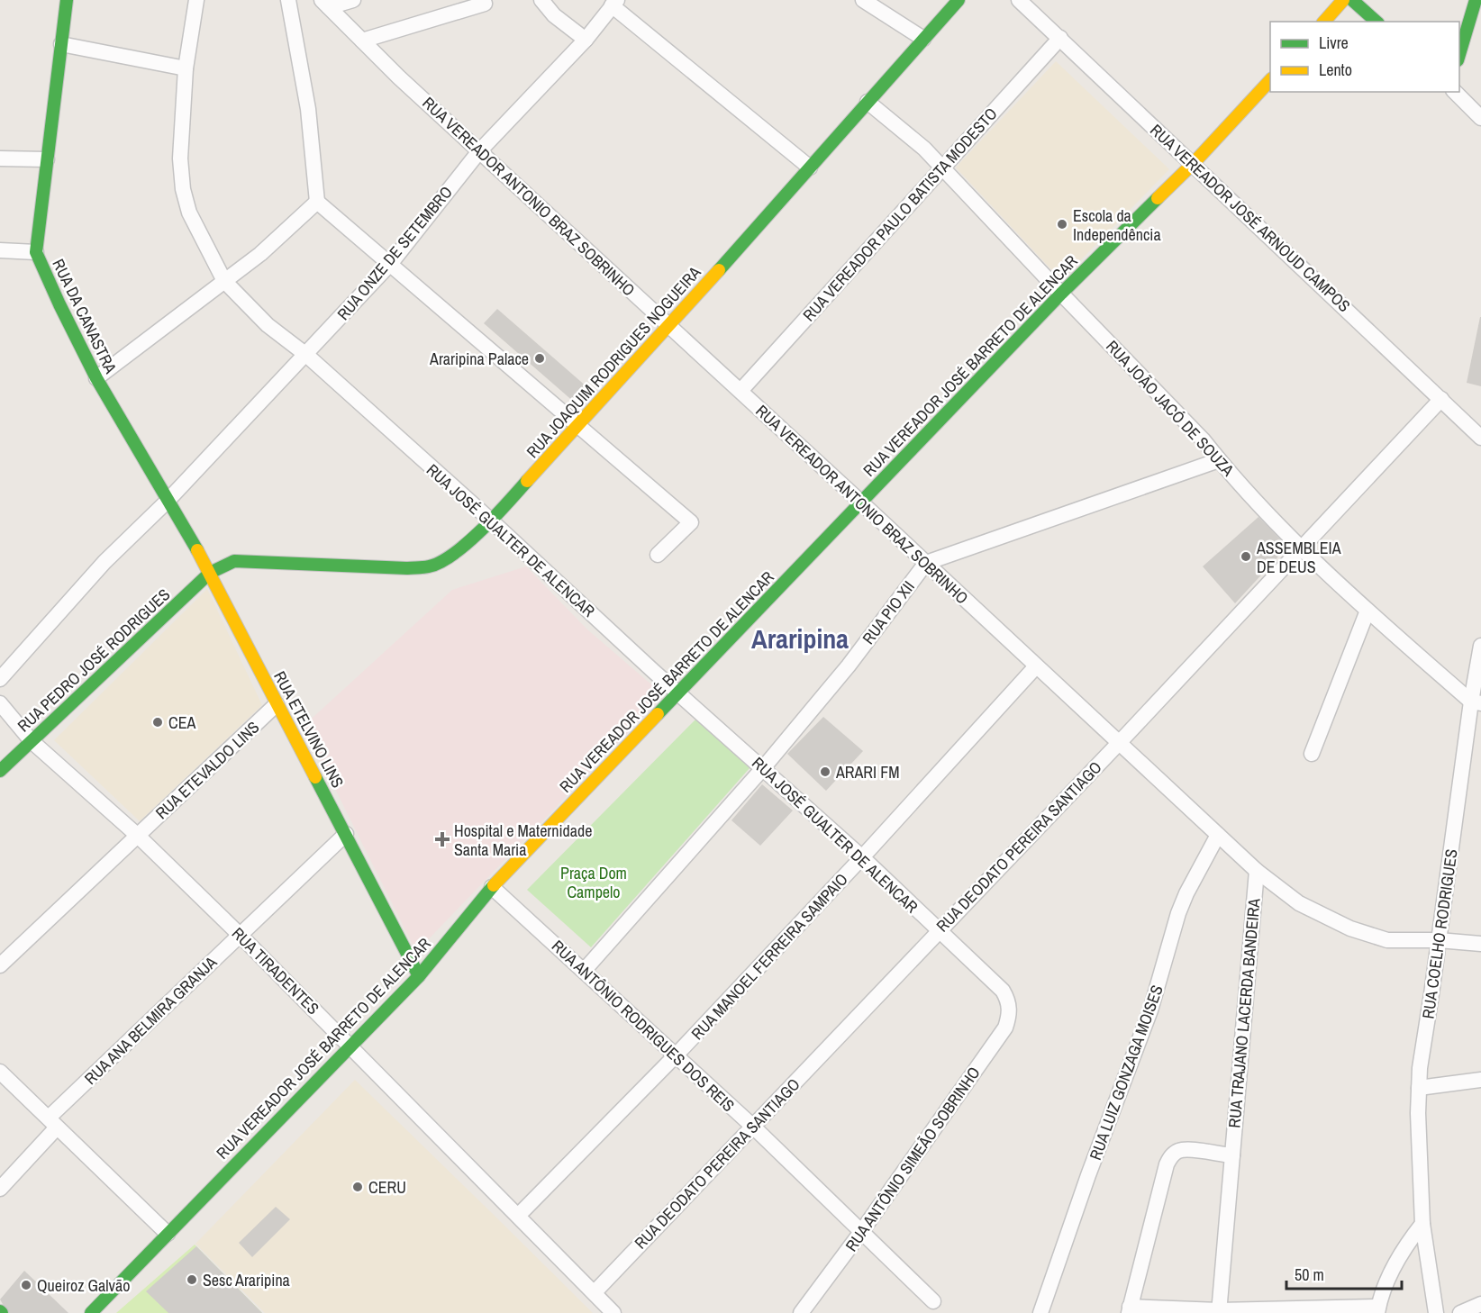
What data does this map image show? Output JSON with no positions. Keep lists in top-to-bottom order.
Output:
{
  "streets": {
    "main road": [
      "RUA DA CANASTRA",
      "RUA JOAQUIM RODRIGUES NOGUEIRA",
      "RUA VEREADOR JOSÉ BARRETO DE ALENCAR",
      "RUA PEDRO JOSÉ RODRIGUES",
      "RUA ETELVINO LINS"
    ],
    "street": [
      "RUA VEREADOR ANTONIO BRAZ SOBRINHO",
      "RUA VEREADOR PAULO BATISTA MODESTO",
      "RUA VEREADOR JOSÉ ARNOUD CAMPOS",
      "RUA ONZE DE SETEMBRO",
      "RUA JOÃO JACÓ DE SOUZA",
      "RUA JOSÉ GUALTER DE ALENCAR",
      "RUA PIO XII",
      "RUA ETEVALDO LINS",
      "RUA DEODATO PEREIRA SANTIAGO",
      "RUA COELHO RODRIGUES",
      "RUA MANOEL FERREIRA SAMPAIO",
      "RUA TIRADENTES",
      "RUA TRAJANO LACERDA BANDEIRA",
      "RUA ANA BELMIRA GRANJA",
      "RUA ANTÔNIO RODRIGUES DOS REIS",
      "RUA LUIZ GONZAGA MOISES",
      "RUA ANTÔNIO SIMEÃO SOBRINHO"
    ]
  },
  "crossings": [
    ["RUA VEREADOR ANTONIO BRAZ SOBRINHO", "RUA VEREADOR PAULO BATISTA MODESTO"],
    ["RUA VEREADOR ANTONIO BRAZ SOBRINHO", "RUA ONZE DE SETEMBRO"],
    ["RUA VEREADOR ANTONIO BRAZ SOBRINHO", "RUA JOAQUIM RODRIGUES NOGUEIRA"],
    ["RUA VEREADOR ANTONIO BRAZ SOBRINHO", "RUA VEREADOR JOSÉ BARRETO DE ALENCAR"],
    ["RUA VEREADOR ANTONIO BRAZ SOBRINHO", "RUA PIO XII"],
    ["RUA VEREADOR ANTONIO BRAZ SOBRINHO", "RUA DEODATO PEREIRA SANTIAGO"],
    ["RUA VEREADOR ANTONIO BRAZ SOBRINHO", "RUA COELHO RODRIGUES"],
    ["RUA VEREADOR ANTONIO BRAZ SOBRINHO", "RUA MANOEL FERREIRA SAMPAIO"],
    ["RUA VEREADOR ANTONIO BRAZ SOBRINHO", "RUA TRAJANO LACERDA BANDEIRA"],
    ["RUA VEREADOR ANTONIO BRAZ SOBRINHO", "RUA LUIZ GONZAGA MOISES"],
    ["RUA VEREADOR PAULO BATISTA MODESTO", "RUA VEREADOR JOSÉ ARNOUD CAMPOS"],
    ["RUA VEREADOR PAULO BATISTA MODESTO", "RUA JOÃO JACÓ DE SOUZA"],
    ["RUA VEREADOR JOSÉ ARNOUD CAMPOS", "RUA VEREADOR JOSÉ BARRETO DE ALENCAR"],
    ["RUA VEREADOR JOSÉ ARNOUD CAMPOS", "RUA DEODATO PEREIRA SANTIAGO"],
    ["RUA ONZE DE SETEMBRO", "RUA DA CANASTRA"],
    ["RUA ONZE DE SETEMBRO", "RUA JOSÉ GUALTER DE ALENCAR"],
    ["RUA ONZE DE SETEMBRO", "RUA ETELVINO LINS"],
    ["RUA DA CANASTRA", "RUA ETELVINO LINS"],
    ["RUA JOAQUIM RODRIGUES NOGUEIRA", "RUA JOÃO JACÓ DE SOUZA"],
    ["RUA JOAQUIM RODRIGUES NOGUEIRA", "RUA JOSÉ GUALTER DE ALENCAR"],
    ["RUA JOAQUIM RODRIGUES NOGUEIRA", "RUA PEDRO JOSÉ RODRIGUES"],
    ["RUA JOAQUIM RODRIGUES NOGUEIRA", "RUA ETELVINO LINS"],
    ["RUA VEREADOR JOSÉ BARRETO DE ALENCAR", "RUA JOÃO JACÓ DE SOUZA"],
    ["RUA VEREADOR JOSÉ BARRETO DE ALENCAR", "RUA JOSÉ GUALTER DE ALENCAR"],
    ["RUA VEREADOR JOSÉ BARRETO DE ALENCAR", "RUA ETELVINO LINS"],
    ["RUA VEREADOR JOSÉ BARRETO DE ALENCAR", "RUA TIRADENTES"],
    ["RUA VEREADOR JOSÉ BARRETO DE ALENCAR", "RUA ANTÔNIO RODRIGUES DOS REIS"],
    ["RUA JOÃO JACÓ DE SOUZA", "RUA DEODATO PEREIRA SANTIAGO"],
    ["RUA JOÃO JACÓ DE SOUZA", "RUA COELHO RODRIGUES"],
    ["RUA JOSÉ GUALTER DE ALENCAR", "RUA PIO XII"],
    ["RUA JOSÉ GUALTER DE ALENCAR", "RUA DEODATO PEREIRA SANTIAGO"],
    ["RUA JOSÉ GUALTER DE ALENCAR", "RUA MANOEL FERREIRA SAMPAIO"],
    ["RUA JOSÉ GUALTER DE ALENCAR", "RUA ANTÔNIO SIMEÃO SOBRINHO"],
    ["RUA PIO XII", "RUA ANTÔNIO RODRIGUES DOS REIS"],
    ["RUA PEDRO JOSÉ RODRIGUES", "RUA ETELVINO LINS"],
    ["RUA PEDRO JOSÉ RODRIGUES", "RUA TIRADENTES"],
    ["RUA ETELVINO LINS", "RUA ETEVALDO LINS"],
    ["RUA ETELVINO LINS", "RUA ANA BELMIRA GRANJA"],
    ["RUA ETEVALDO LINS", "RUA TIRADENTES"],
    ["RUA DEODATO PEREIRA SANTIAGO", "RUA TIRADENTES"],
    ["RUA DEODATO PEREIRA SANTIAGO", "RUA ANTÔNIO RODRIGUES DOS REIS"],
    ["RUA MANOEL FERREIRA SAMPAIO", "RUA TIRADENTES"],
    ["RUA MANOEL FERREIRA SAMPAIO", "RUA ANTÔNIO RODRIGUES DOS REIS"],
    ["RUA TIRADENTES", "RUA ANA BELMIRA GRANJA"],
    ["RUA ANTÔNIO RODRIGUES DOS REIS", "RUA ANTÔNIO SIMEÃO SOBRINHO"]
  ],
  "districts": ["Araripina"],
  "parks": ["Praça Dom Campelo"],
  "places": {
    "other": [
      "Escola da Independência",
      "Araripina Palace",
      "ASSEMBLEIA DE DEUS",
      "CEA",
      "ARARI FM",
      "CERU",
      "Sesc Araripina",
      "Queiroz Galvão"
    ],
    "health": ["Hospital e Maternidade Santa Maria"]
  },
  "legend": ["Livre", "Lento"],
  "scale_bar": "50 m"
}
